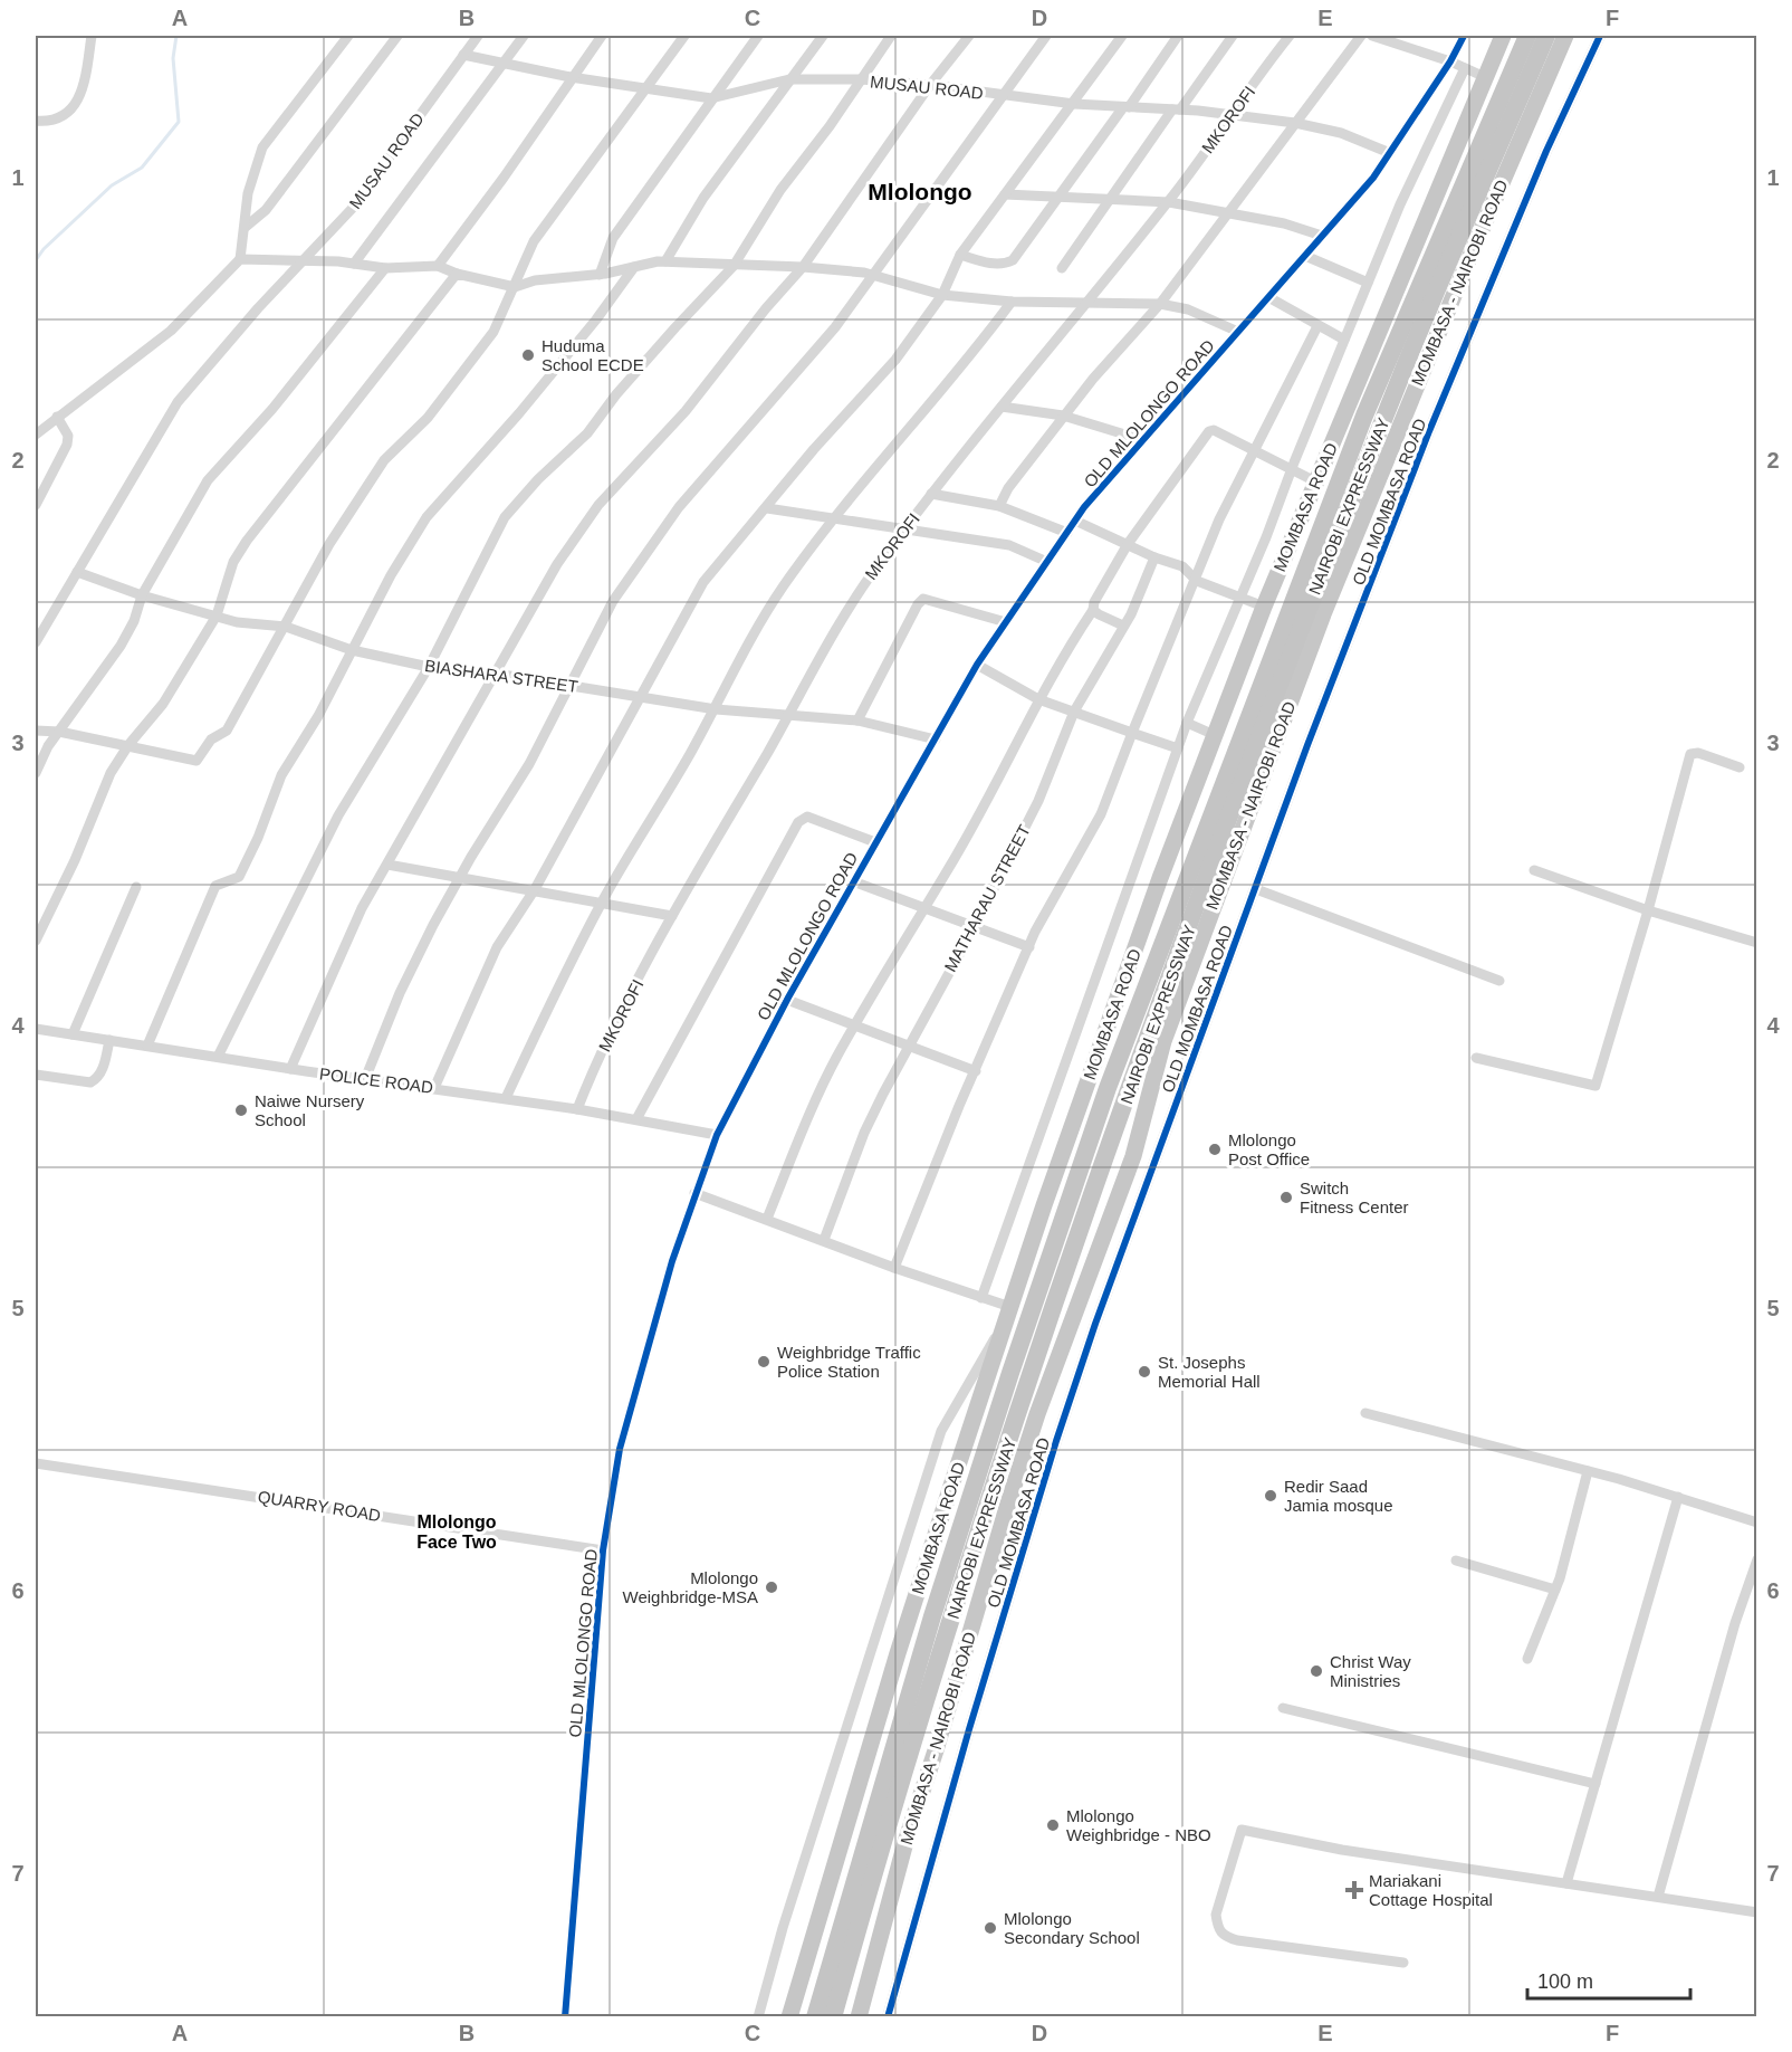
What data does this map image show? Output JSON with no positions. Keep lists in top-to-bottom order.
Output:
{
  "streets": {
    "highway": ["MOMBASA - NAIROBI ROAD", "NAIROBI EXPRESSWAY", "MOMBASA ROAD"],
    "street": [
      "MUSAU ROAD",
      "MKOROFI",
      "OLD MLOLONGO ROAD",
      "OLD MOMBASA ROAD",
      "BIASHARA STREET",
      "MATHARAU STREET",
      "POLICE ROAD",
      "QUARRY ROAD"
    ]
  },
  "crossings": [
    ["MUSAU ROAD", "MKOROFI"],
    ["MUSAU ROAD", "OLD MLOLONGO ROAD"],
    ["MUSAU ROAD", "BIASHARA STREET"],
    ["MKOROFI", "BIASHARA STREET"],
    ["MKOROFI", "POLICE ROAD"],
    ["OLD MLOLONGO ROAD", "BIASHARA STREET"],
    ["OLD MLOLONGO ROAD", "POLICE ROAD"],
    ["OLD MLOLONGO ROAD", "QUARRY ROAD"]
  ],
  "districts": ["Mlolongo", "Mlolongo Face Two"],
  "places": {
    "other": [
      "Huduma School ECDE",
      "Naiwe Nursery School",
      "Mlolongo Post Office",
      "Switch Fitness Center",
      "Weighbridge Traffic Police Station",
      "St. Josephs Memorial Hall",
      "Redir Saad Jamia mosque",
      "Mlolongo Weighbridge-MSA",
      "Christ Way Ministries",
      "Mlolongo Weighbridge - NBO",
      "Mlolongo Secondary School"
    ],
    "health": ["Mariakani Cottage Hospital"]
  },
  "scale_bar": "100 m",
  "grid": {
    "columns": [
      "A",
      "B",
      "C",
      "D",
      "E",
      "F"
    ],
    "rows": [
      "1",
      "2",
      "3",
      "4",
      "5",
      "6",
      "7"
    ]
  }
}
